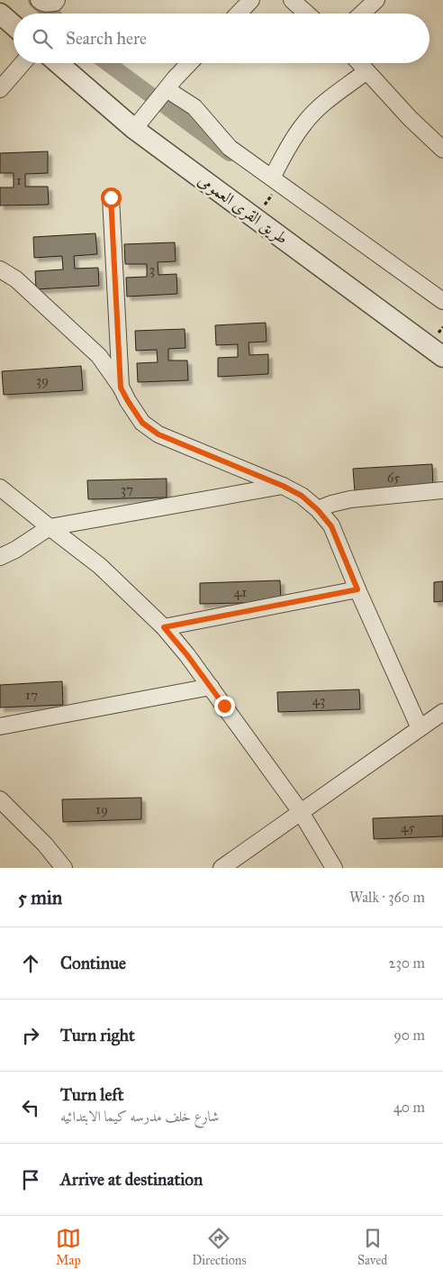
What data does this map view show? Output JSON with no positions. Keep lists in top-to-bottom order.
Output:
{
  "streets": {
    "street": ["طريق القرى العمومى"]
  },
  "house_numbers": [
    "1",
    "3",
    "39",
    "65",
    "37",
    "41",
    "17",
    "43",
    "19",
    "45"
  ],
  "page": {
    "search": "Search here",
    "heading": ["5 min", "Walk · 360 m"],
    "list": [
      ["Continue", "230 m"],
      ["Turn right", "90 m"],
      ["Turn left", "شارع خلف مدرسه كيما الابتدائيه", "40 m"],
      "Arrive at destination"
    ],
    "nav": ["Map", "Directions", "Saved"]
  }
}
